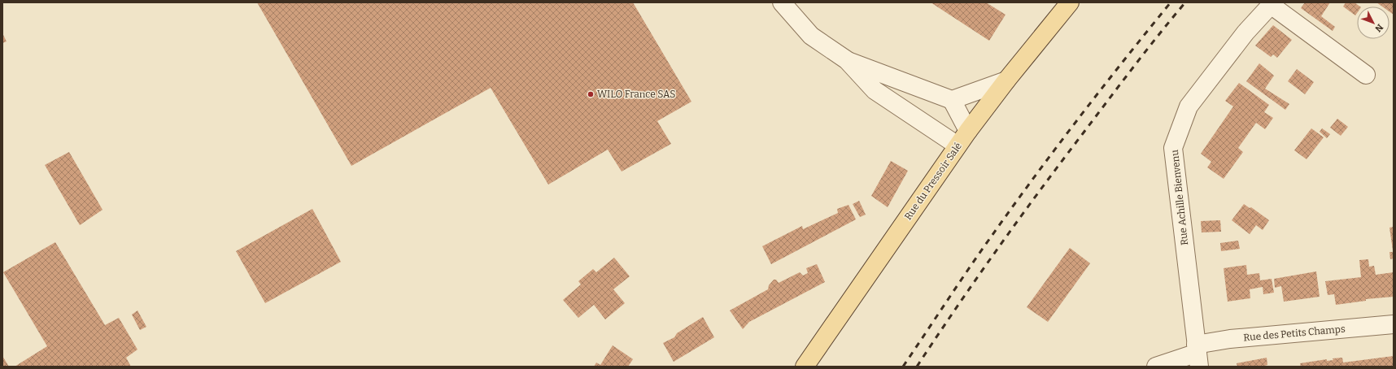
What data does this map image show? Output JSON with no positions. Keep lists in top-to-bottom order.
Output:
{
  "streets": {
    "main road": ["Rue du Pressoir Salé"],
    "street": ["Rue Achille Bienvenu", "Rue des Petits Champs"]
  },
  "crossings": [
    ["Rue Achille Bienvenu", "Rue des Petits Champs"]
  ],
  "places": ["WILO France SAS"],
  "north": "bottom right"
}
